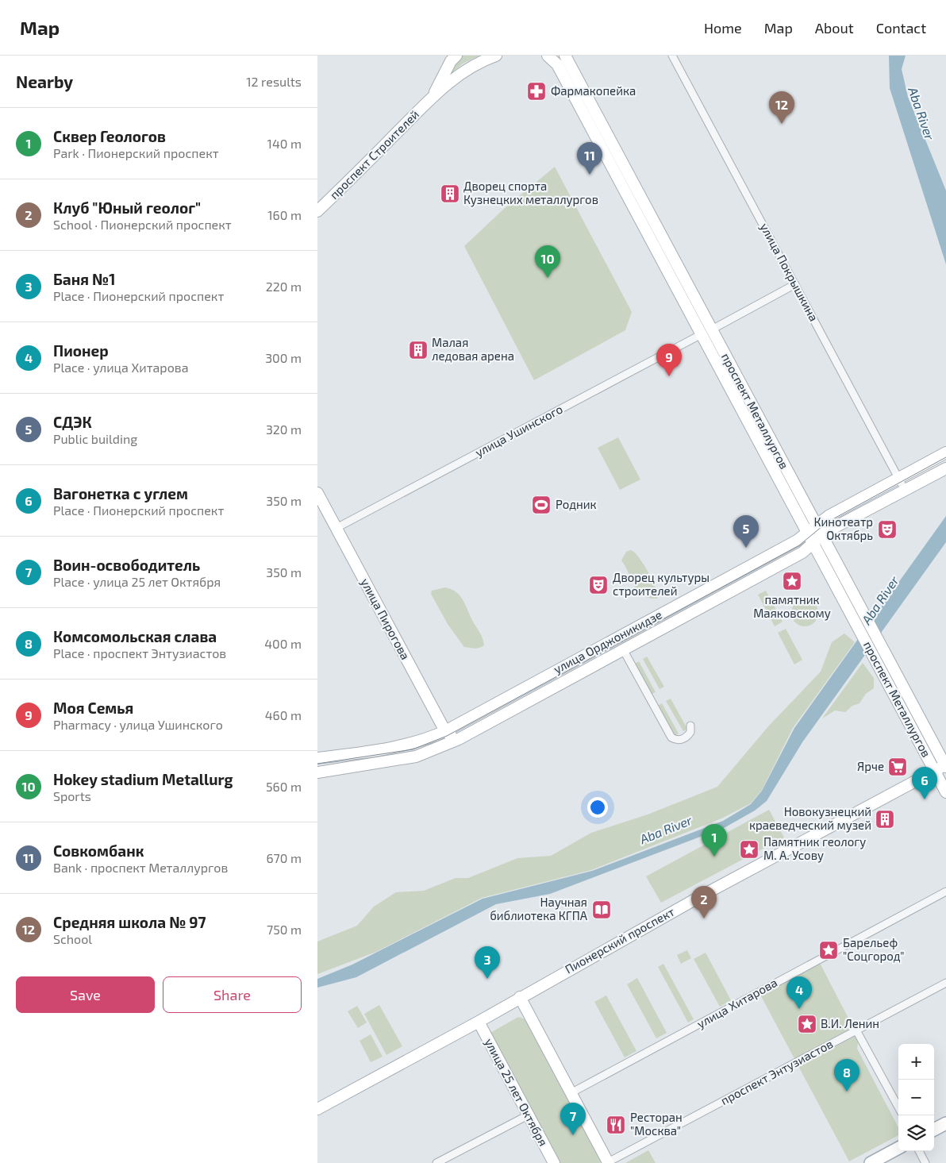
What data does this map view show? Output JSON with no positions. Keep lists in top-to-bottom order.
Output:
{
  "streets": {
    "main road": [
      "проспект Строителей",
      "проспект Металлургов",
      "улица Пирогова",
      "улица Орджоникидзе",
      "Пионерский проспект",
      "улица 25 лет Октября"
    ],
    "street": [
      "улица Покрышкина",
      "улица Ушинского",
      "улица Хитарова",
      "проспект Энтузиастов"
    ]
  },
  "crossings": [
    ["улица Покрышкина", "улица Орджоникидзе"],
    ["проспект Металлургов", "улица Ушинского"],
    ["проспект Металлургов", "улица Орджоникидзе"],
    ["проспект Металлургов", "Пионерский проспект"],
    ["улица Ушинского", "улица Пирогова"],
    ["улица Пирогова", "улица Орджоникидзе"],
    ["Пионерский проспект", "улица 25 лет Октября"]
  ],
  "water": ["Aba River"],
  "places": {
    "pharmacy": ["Фармакопейка"],
    "building": ["Дворец спорта Кузнецких металлургов", "Малая ледовая арена", "Новокузнецкий краеведческий музей"],
    "sports": ["Родник"],
    "theatre": ["Кинотеатр Октябрь", "Дворец культуры строителей"],
    "place": [
      "памятник Маяковскому",
      "Памятник геологу М. А. Усову",
      "Барельеф \"Соцгород\"",
      "В.И. Ленин"
    ],
    "supermarket": ["Ярче"],
    "library": ["Научная библиотека КГПА"],
    "restaurant": ["Ресторан \"Москва\""]
  },
  "page": {
    "header": "Map",
    "nav": [
      "Home",
      "Map",
      "About",
      "Contact"
    ],
    "heading": ["Nearby", "12 results"],
    "pins": [
      "12",
      "11",
      "10",
      "9",
      "5",
      "6",
      "1",
      "2",
      "3",
      "4",
      "8",
      "7"
    ],
    "list": [
      {
        "mark": "1",
        "name": "Сквер Геологов",
        "note": "Park · Пионерский проспект",
        "value": "140 m"
      },
      {
        "mark": "2",
        "name": "Клуб \"Юный геолог\"",
        "note": "School · Пионерский проспект",
        "value": "160 m"
      },
      {
        "mark": "3",
        "name": "Баня №1",
        "note": "Place · Пионерский проспект",
        "value": "220 m"
      },
      {
        "mark": "4",
        "name": "Пионер",
        "note": "Place · улица Хитарова",
        "value": "300 m"
      },
      {
        "mark": "5",
        "name": "СДЭК",
        "note": "Public building",
        "value": "320 m"
      },
      {
        "mark": "6",
        "name": "Вагонетка с углем",
        "note": "Place · Пионерский проспект",
        "value": "350 m"
      },
      {
        "mark": "7",
        "name": "Воин-освободитель",
        "note": "Place · улица 25 лет Октября",
        "value": "350 m"
      },
      {
        "mark": "8",
        "name": "Комсомольская слава",
        "note": "Place · проспект Энтузиастов",
        "value": "400 m"
      },
      {
        "mark": "9",
        "name": "Моя Семья",
        "note": "Pharmacy · улица Ушинского",
        "value": "460 m"
      },
      {
        "mark": "10",
        "name": "Hokey stadium Metallurg",
        "note": "Sports",
        "value": "560 m"
      },
      {
        "mark": "11",
        "name": "Совкомбанк",
        "note": "Bank · проспект Металлургов",
        "value": "670 m"
      },
      {
        "mark": "12",
        "name": "Средняя школа № 97",
        "note": "School",
        "value": "750 m"
      }
    ],
    "buttons": ["Save", "Share"],
    "map_buttons": ["+", "−"]
  }
}
